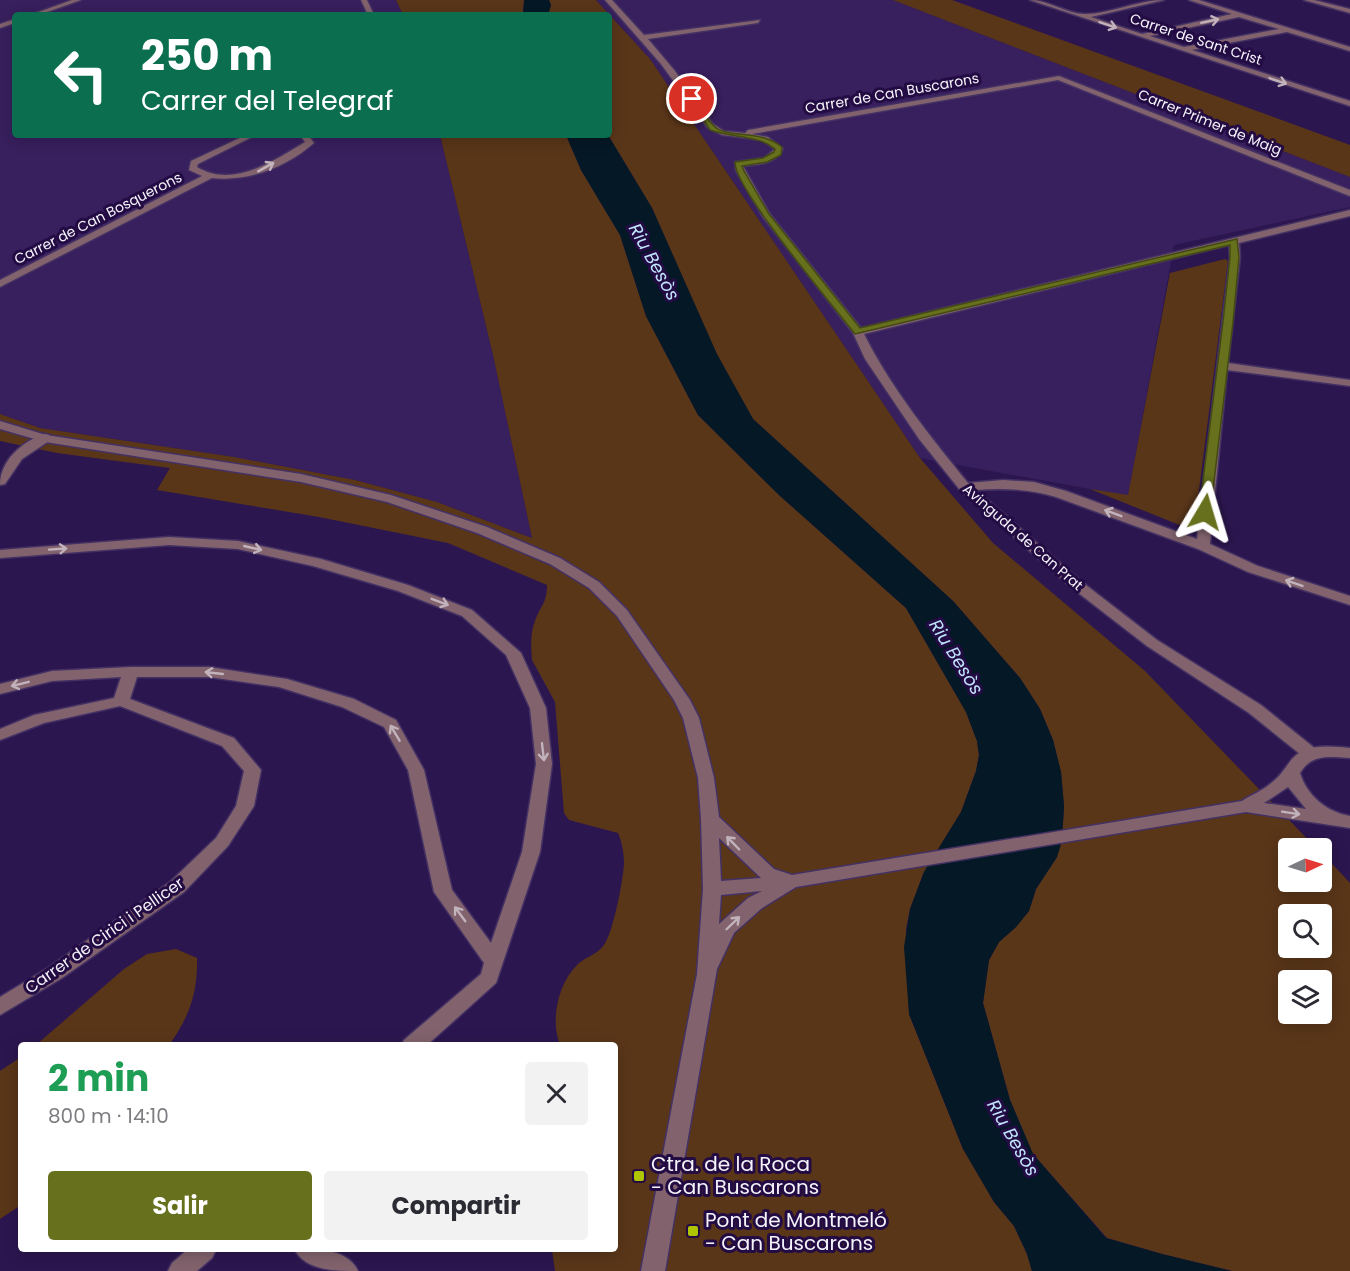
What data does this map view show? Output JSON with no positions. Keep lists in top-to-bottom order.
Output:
{
  "streets": {
    "street": [
      "Carrer de Sant Crist",
      "Carrer de Can Buscarons",
      "Carrer Primer de Maig",
      "Carrer de Can Bosquerons",
      "Avinguda de Can Prat",
      "Carrer de Cirici i Pellicer"
    ]
  },
  "crossings": [
    ["Carrer de Can Buscarons", "Carrer Primer de Maig"],
    ["Carrer de Can Buscarons", "Avinguda de Can Prat"]
  ],
  "water": ["Riu Besòs"],
  "places": {
    "transit": ["Ctra. de la Roca - Can Buscarons", "Pont de Montmeló - Can Buscarons"]
  },
  "north": "right",
  "page": {
    "turn": ["250 m", "Carrer del Telegraf"],
    "heading": ["2 min", "800 m · 14:10"],
    "buttons": ["Salir", "Compartir"]
  }
}
